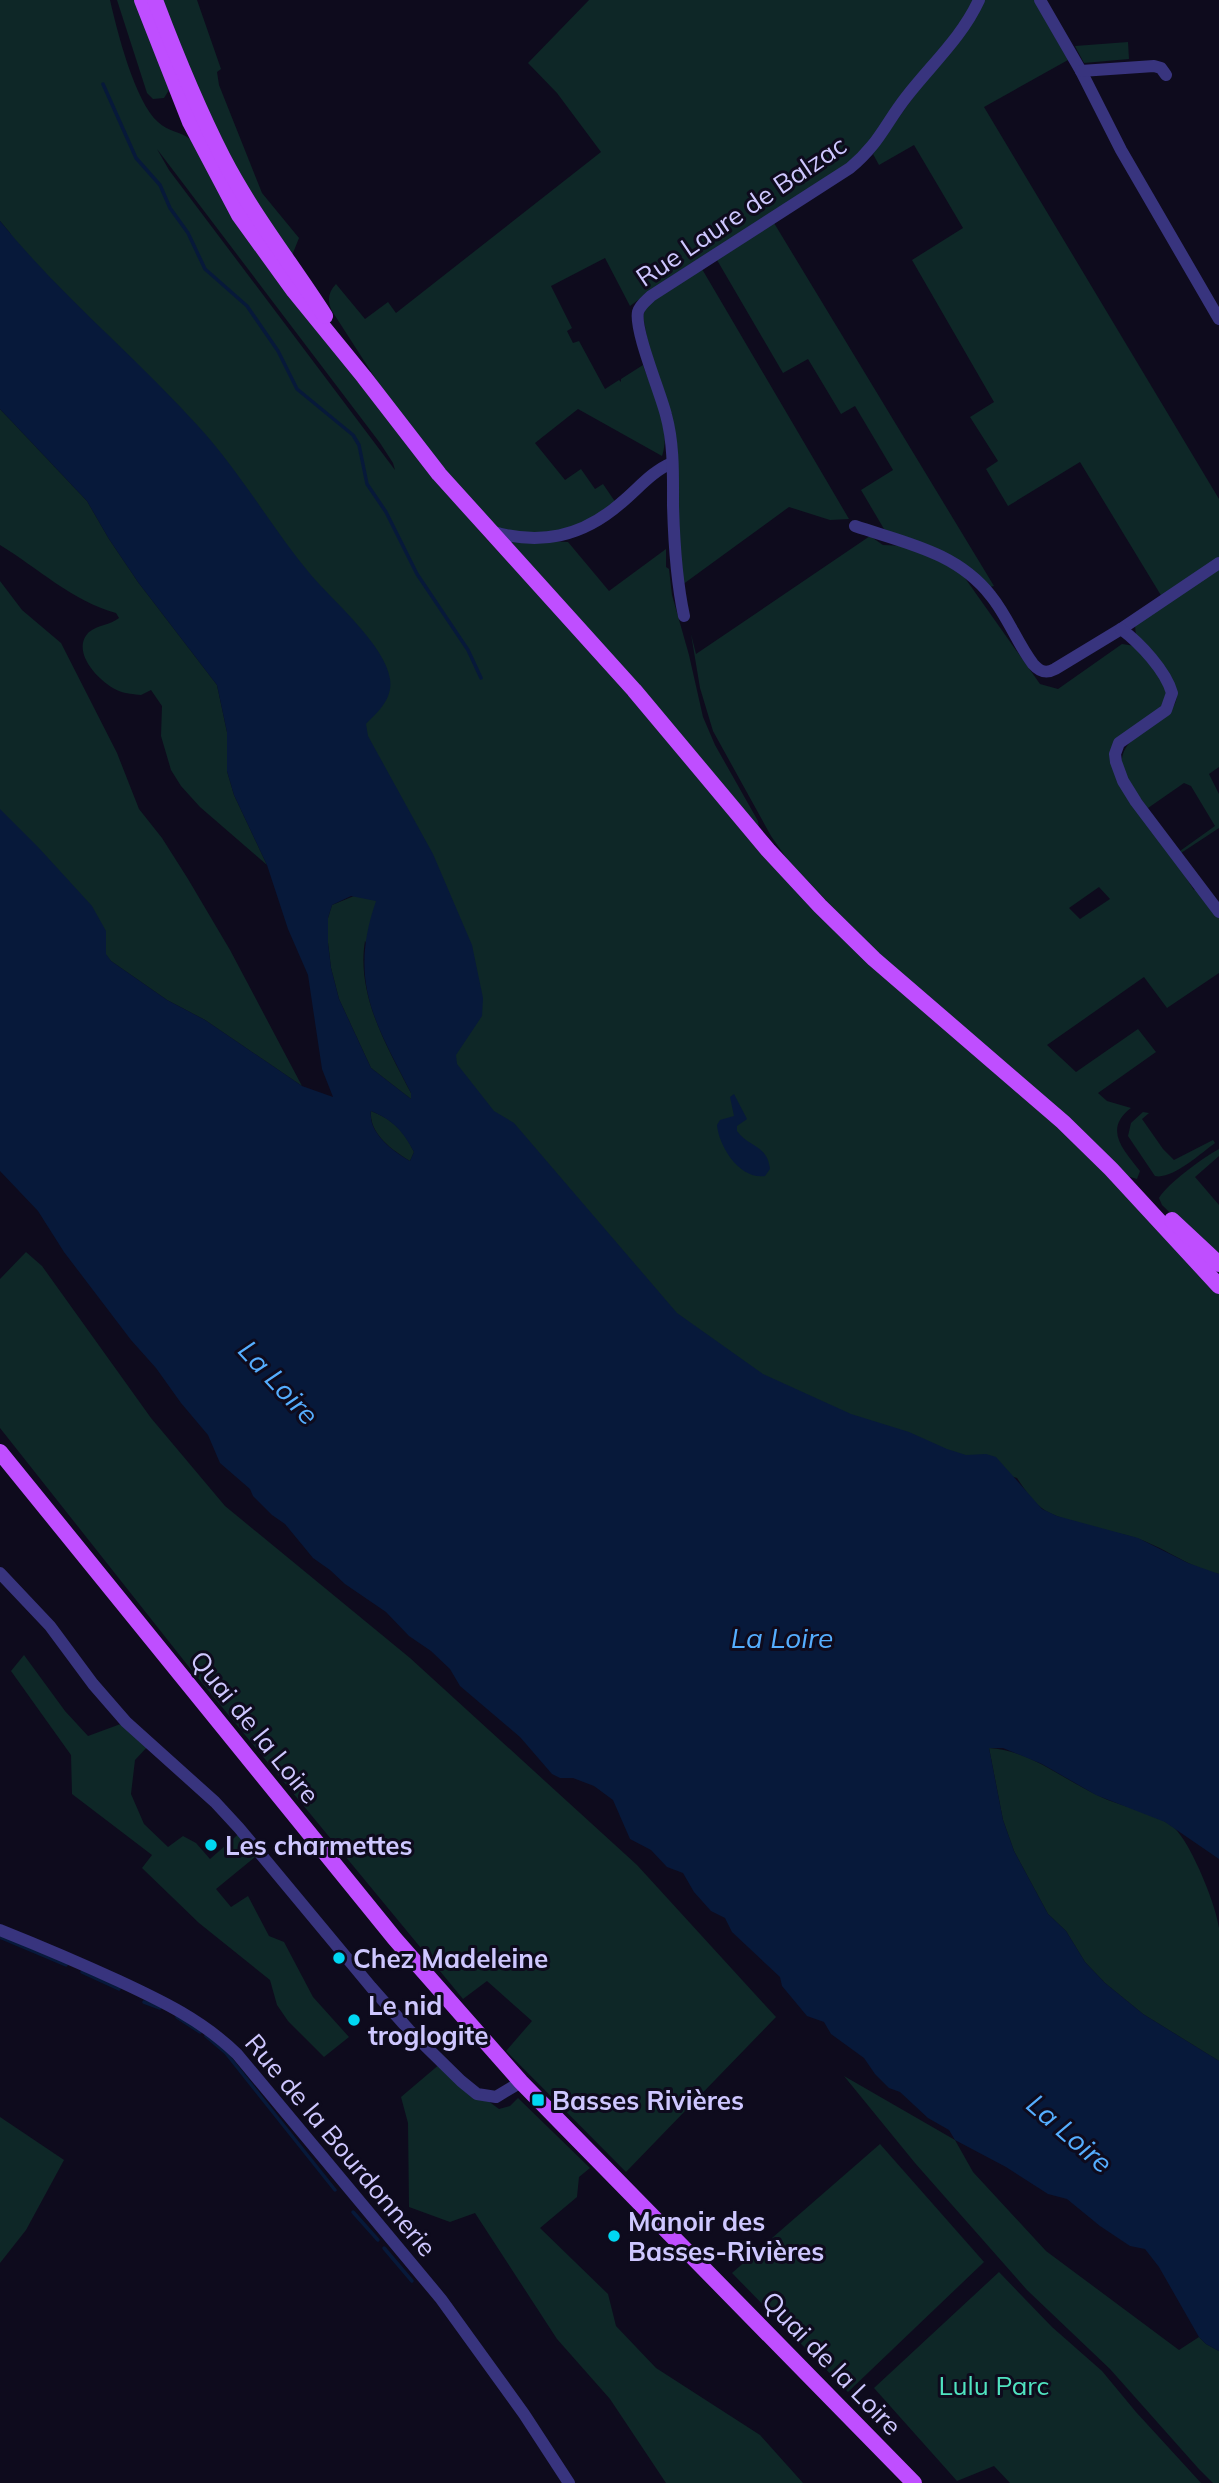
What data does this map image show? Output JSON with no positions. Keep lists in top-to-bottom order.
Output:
{
  "streets": {
    "main road": ["Quai de la Loire"],
    "street": ["Rue Laure de Balzac", "Rue de la Bourdonnerie"]
  },
  "water": ["La Loire"],
  "parks": ["Lulu Parc"],
  "places": {
    "other": [
      "Les charmettes",
      "Chez Madeleine",
      "Le nid troglogite",
      "Manoir des Basses-Rivières"
    ],
    "transit": ["Basses Rivières"]
  }
}
